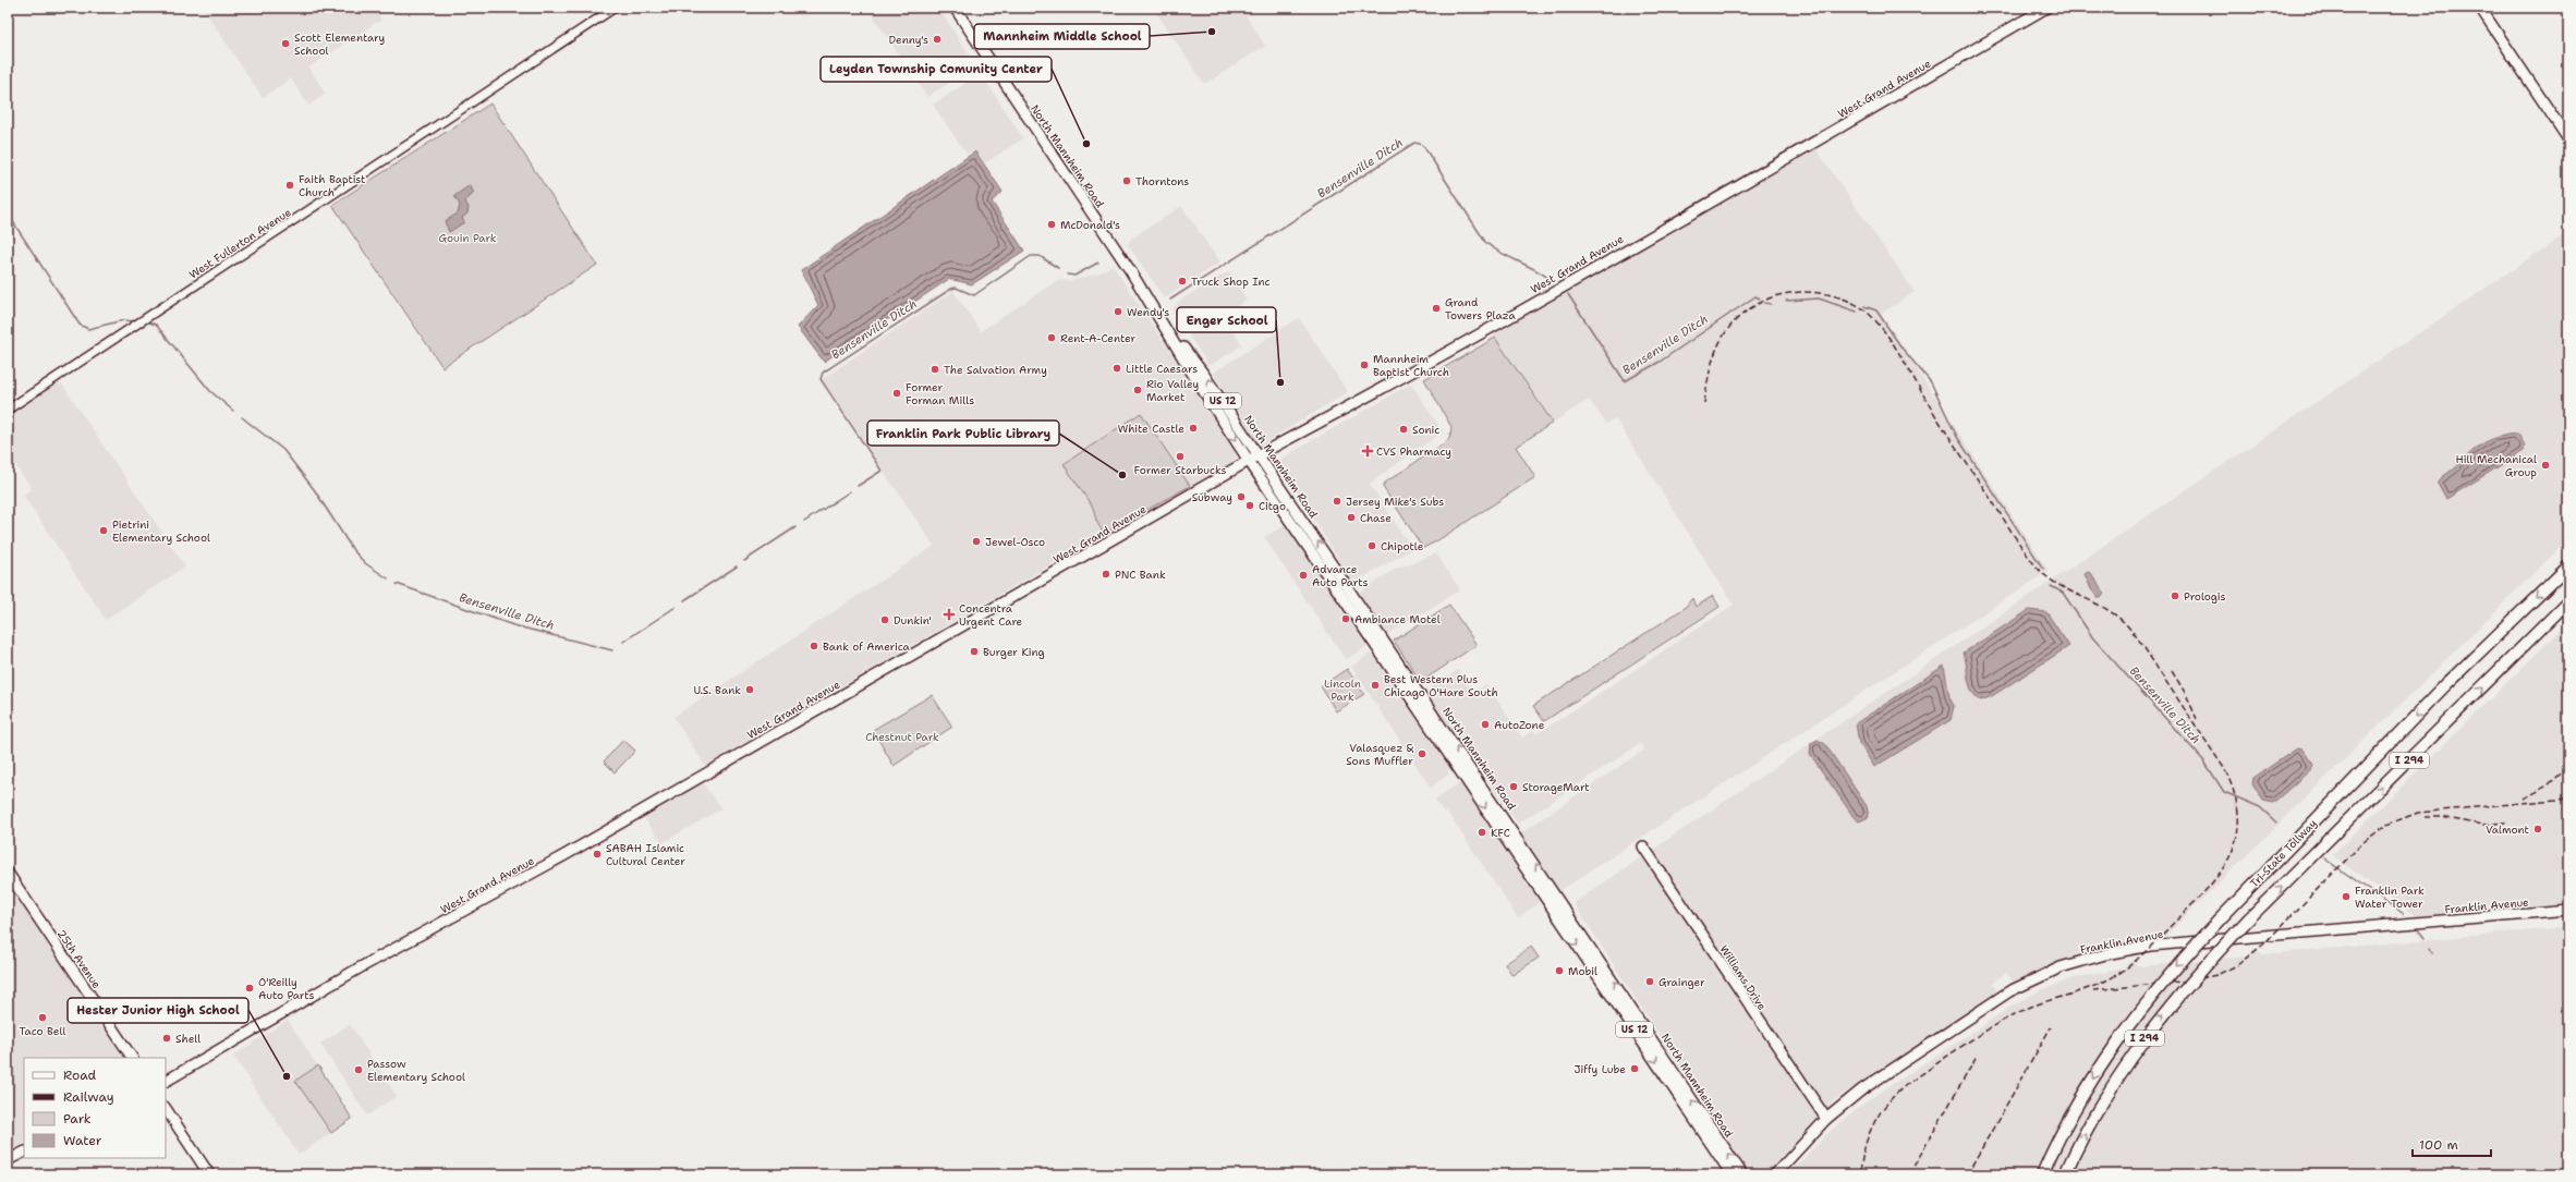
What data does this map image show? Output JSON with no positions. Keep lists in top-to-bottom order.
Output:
{
  "streets": {
    "highway": ["I 294", "Tri-State Tollway"],
    "main road": [
      "West Grand Avenue",
      "North Mannheim Road",
      "US 12",
      "Franklin Avenue",
      "25th Avenue",
      "Williams Drive"
    ],
    "street": ["West Fullerton Avenue"]
  },
  "crossings": [
    ["West Grand Avenue", "North Mannheim Road"],
    ["Franklin Avenue", "Williams Drive"]
  ],
  "water": ["Bensenville Ditch"],
  "parks": ["Gouin Park", "Lincoln Park", "Chestnut Park"],
  "places": {
    "other": [
      "Mannheim Middle School",
      "Denny's",
      "Scott Elementary School",
      "Leyden Township Comunity Center",
      "Thorntons",
      "Faith Baptist Church",
      "McDonald's",
      "Truck Shop Inc",
      "Grand Towers Plaza",
      "Wendy's",
      "Rent-A-Center",
      "Mannheim Baptist Church",
      "Little Caesars",
      "The Salvation Army",
      "Enger School",
      "Rio Valley Market",
      "Former Forman Mills",
      "White Castle",
      "Sonic",
      "Former Starbucks",
      "Hill Mechanical Group",
      "Franklin Park Public Library",
      "Subway",
      "Jersey Mike's Subs",
      "Citgo",
      "Chase",
      "Pietrini Elementary School",
      "Jewel-Osco",
      "Chipotle",
      "PNC Bank",
      "Advance Auto Parts",
      "Prologis",
      "Ambiance Motel",
      "Dunkin'",
      "Bank of America",
      "Burger King",
      "Best Western Plus Chicago O'Hare South",
      "U.S. Bank",
      "AutoZone",
      "Valasquez & Sons Muffler",
      "StorageMart",
      "Valmont",
      "KFC",
      "SABAH Islamic Cultural Center",
      "Franklin Park Water Tower",
      "Mobil",
      "Grainger",
      "O'Reilly Auto Parts",
      "Taco Bell",
      "Shell",
      "Jiffy Lube",
      "Passow Elementary School",
      "Hester Junior High School"
    ],
    "health": ["CVS Pharmacy", "Concentra Urgent Care"]
  },
  "legend": [
    "Road",
    "Railway",
    "Park",
    "Water"
  ],
  "scale_bar": "100 m"
}
